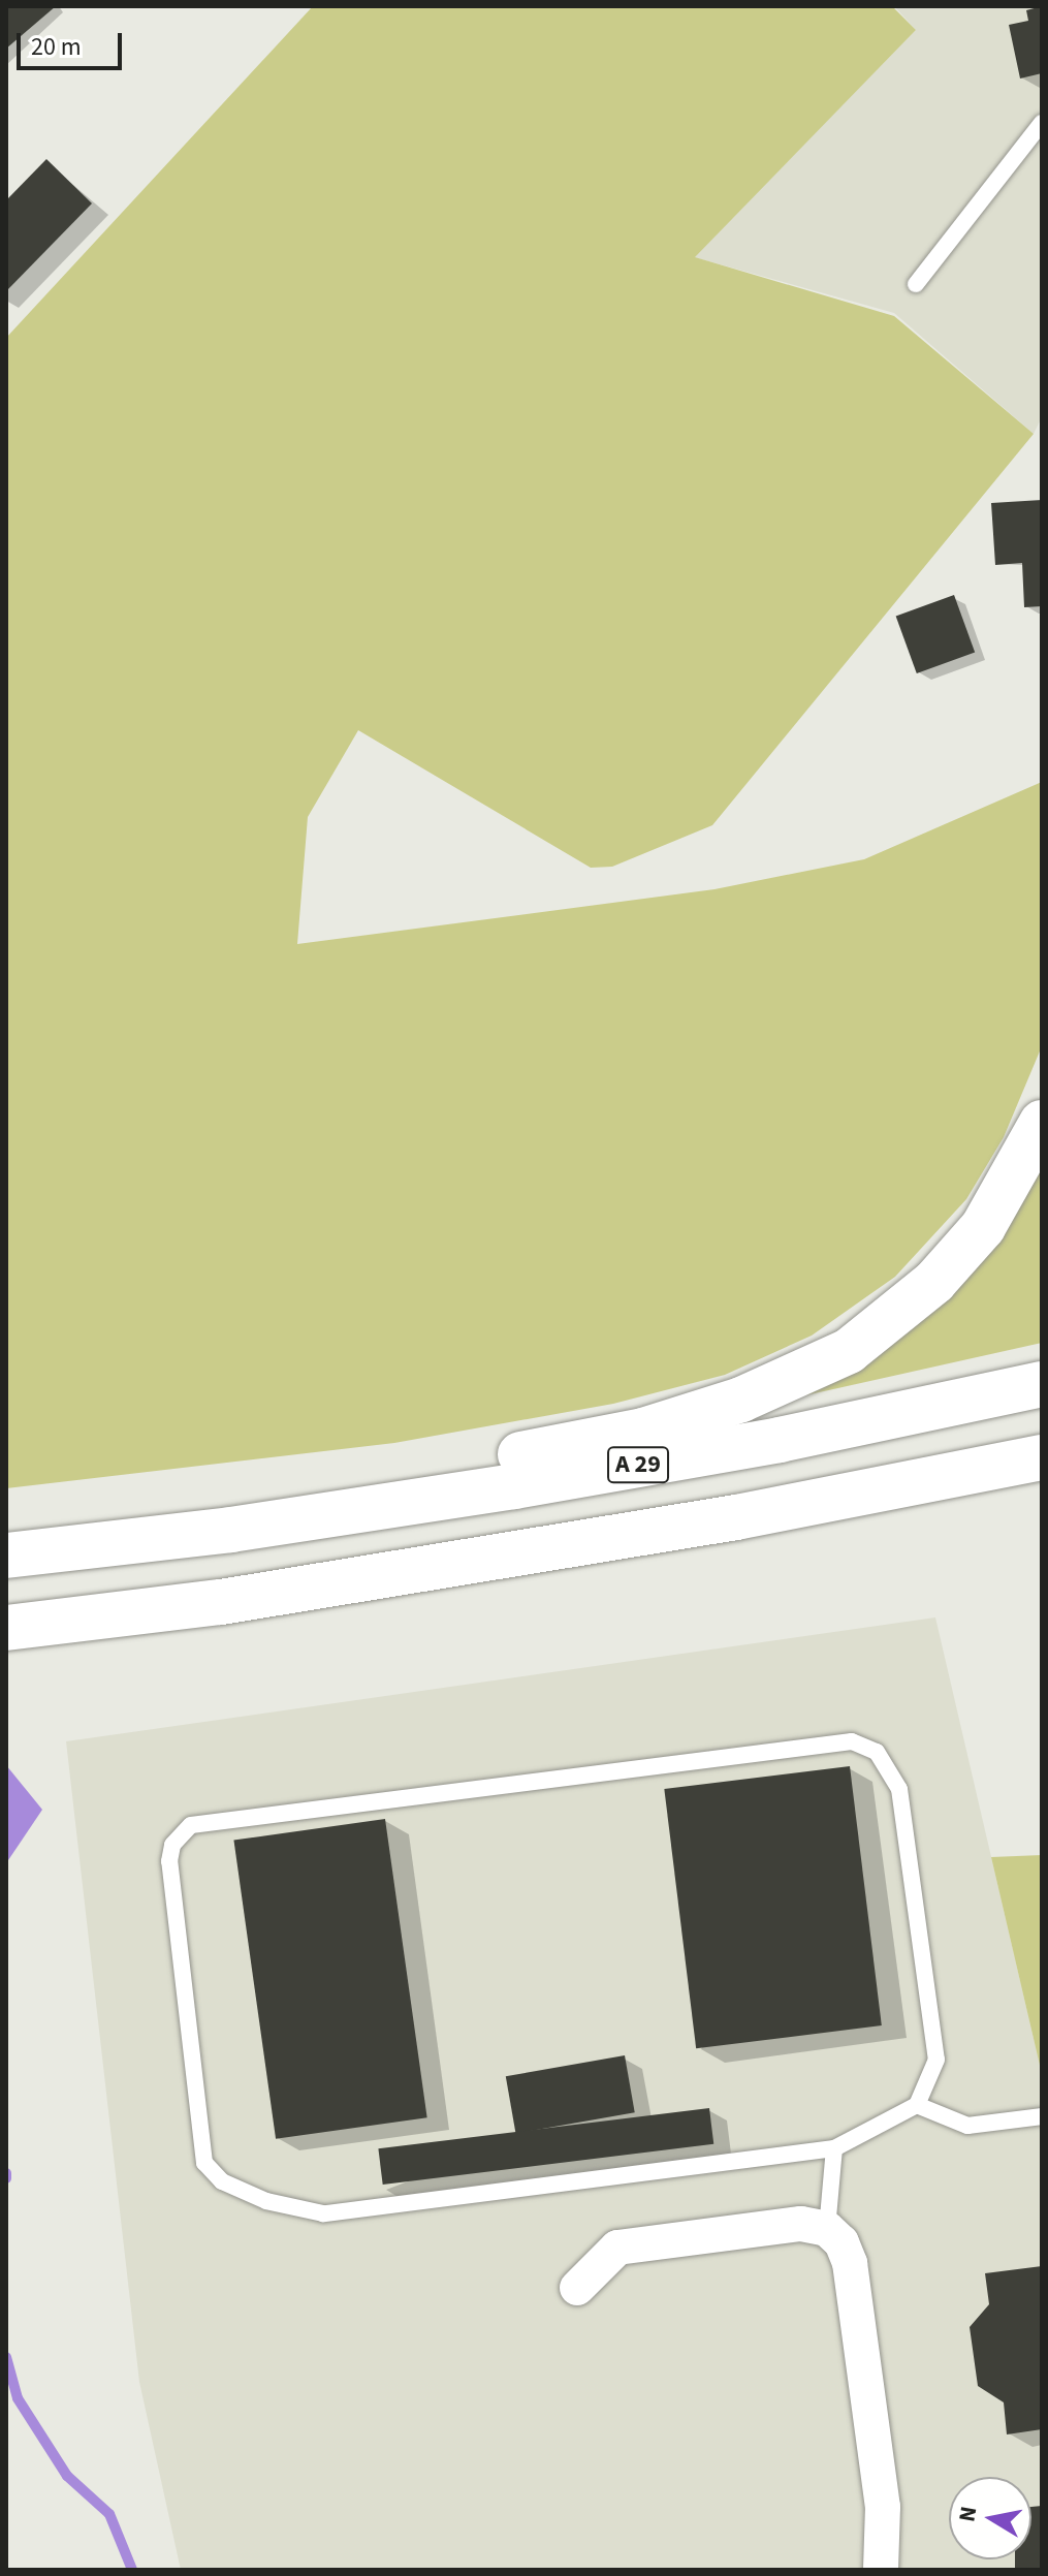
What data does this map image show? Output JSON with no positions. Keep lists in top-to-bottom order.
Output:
{
  "streets": {
    "highway": ["A 29"]
  },
  "scale_bar": "20 m",
  "north": "left"
}
